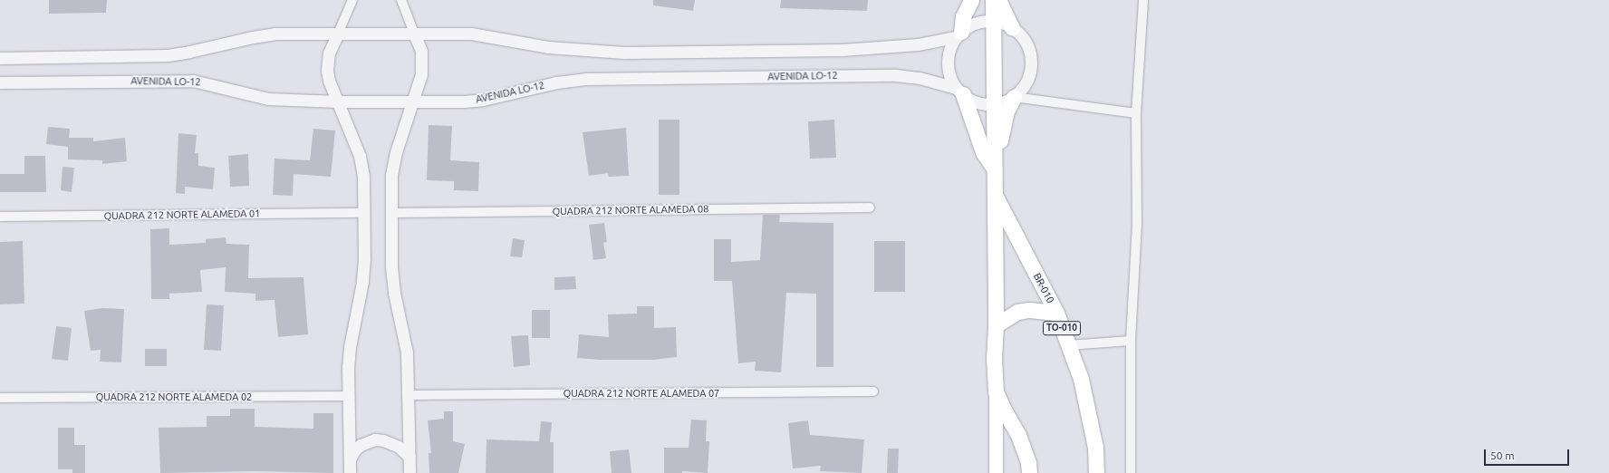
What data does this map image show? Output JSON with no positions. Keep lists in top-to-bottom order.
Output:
{
  "streets": {
    "highway": ["BR-010", "TO-010"],
    "street": [
      "AVENIDA LO-12",
      "QUADRA 212 NORTE ALAMEDA 08",
      "QUADRA 212 NORTE ALAMEDA 01",
      "QUADRA 212 NORTE ALAMEDA 07",
      "QUADRA 212 NORTE ALAMEDA 02"
    ]
  },
  "crossings": [
    ["AVENIDA LO-12", "TO-010"],
    ["BR-010", "TO-010"]
  ],
  "scale_bar": "50 m"
}
